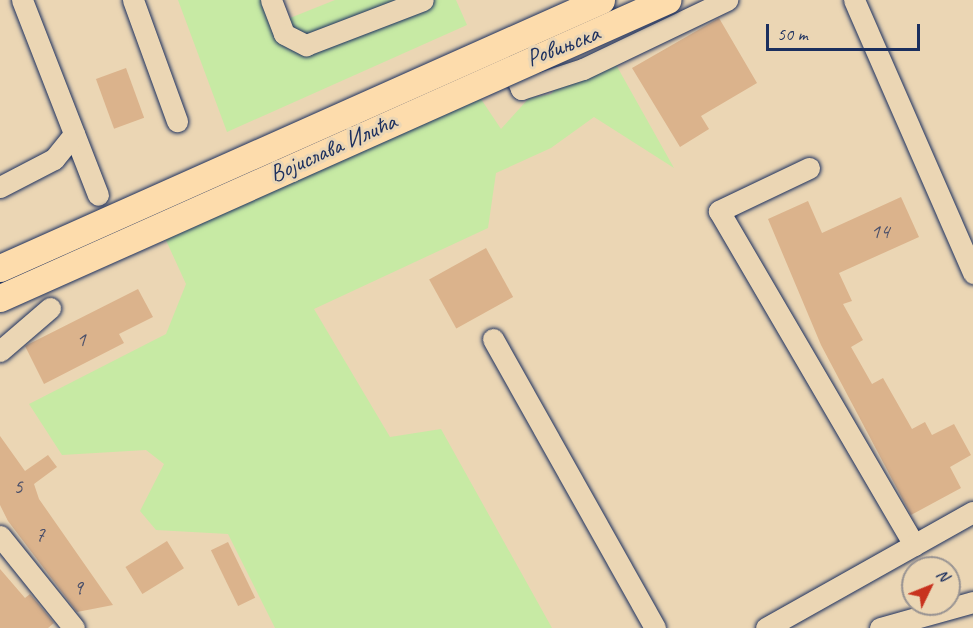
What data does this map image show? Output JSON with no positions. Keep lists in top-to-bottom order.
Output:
{
  "streets": {
    "main road": ["Војислава Илића"],
    "street": ["Ровињска"]
  },
  "house_numbers": [
    "14",
    "1",
    "5",
    "7",
    "9"
  ],
  "scale_bar": "50 m",
  "north": "top right"
}
